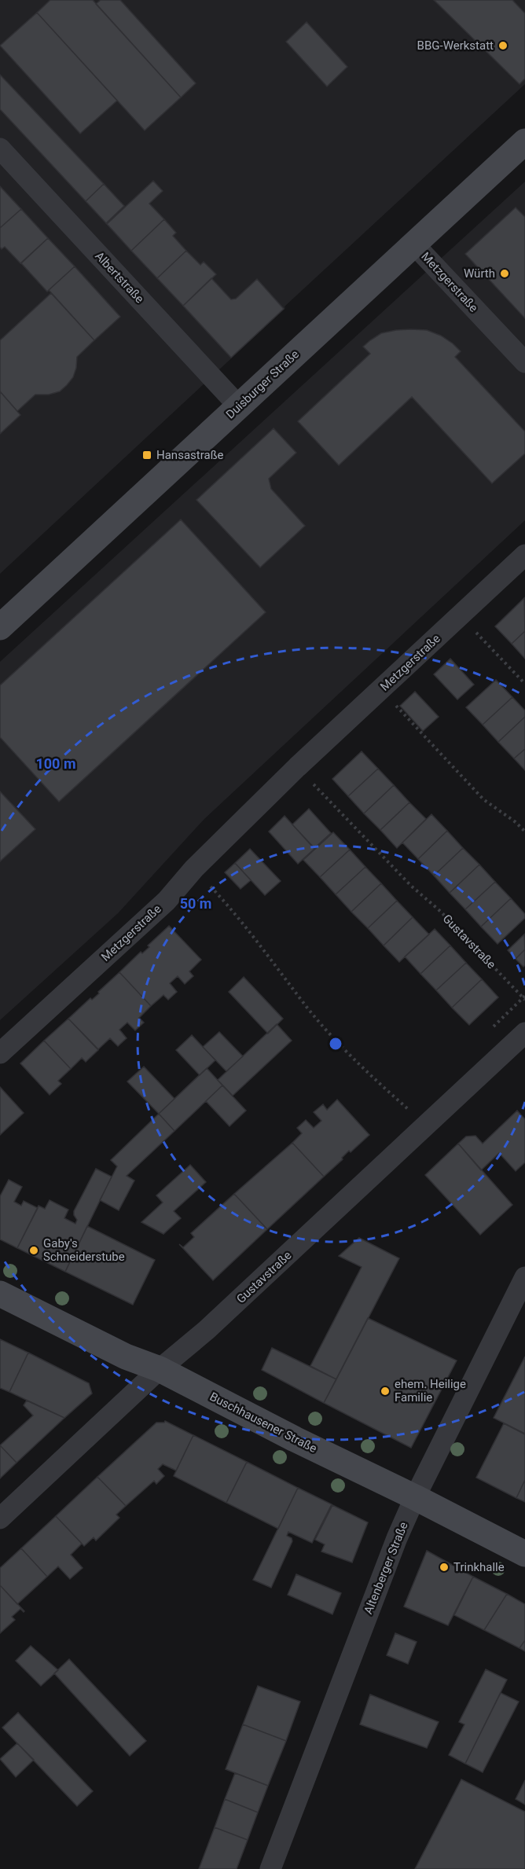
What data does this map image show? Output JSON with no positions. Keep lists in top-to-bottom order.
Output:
{
  "streets": {
    "main road": ["Duisburger Straße", "Buschhausener Straße"],
    "street": [
      "Albertstraße",
      "Metzgerstraße",
      "Gustavstraße",
      "Altenberger Straße"
    ]
  },
  "crossings": [
    ["Albertstraße", "Duisburger Straße"],
    ["Metzgerstraße", "Duisburger Straße"],
    ["Metzgerstraße", "Gustavstraße"],
    ["Gustavstraße", "Buschhausener Straße"],
    ["Buschhausener Straße", "Altenberger Straße"]
  ],
  "places": {
    "other": [
      "BBG-Werkstatt",
      "Würth",
      "Gaby's Schneiderstube",
      "ehem. Heilige Familie",
      "Trinkhalle"
    ],
    "transit": ["Hansastraße"]
  },
  "rings": ["100 m", "50 m"]
}
